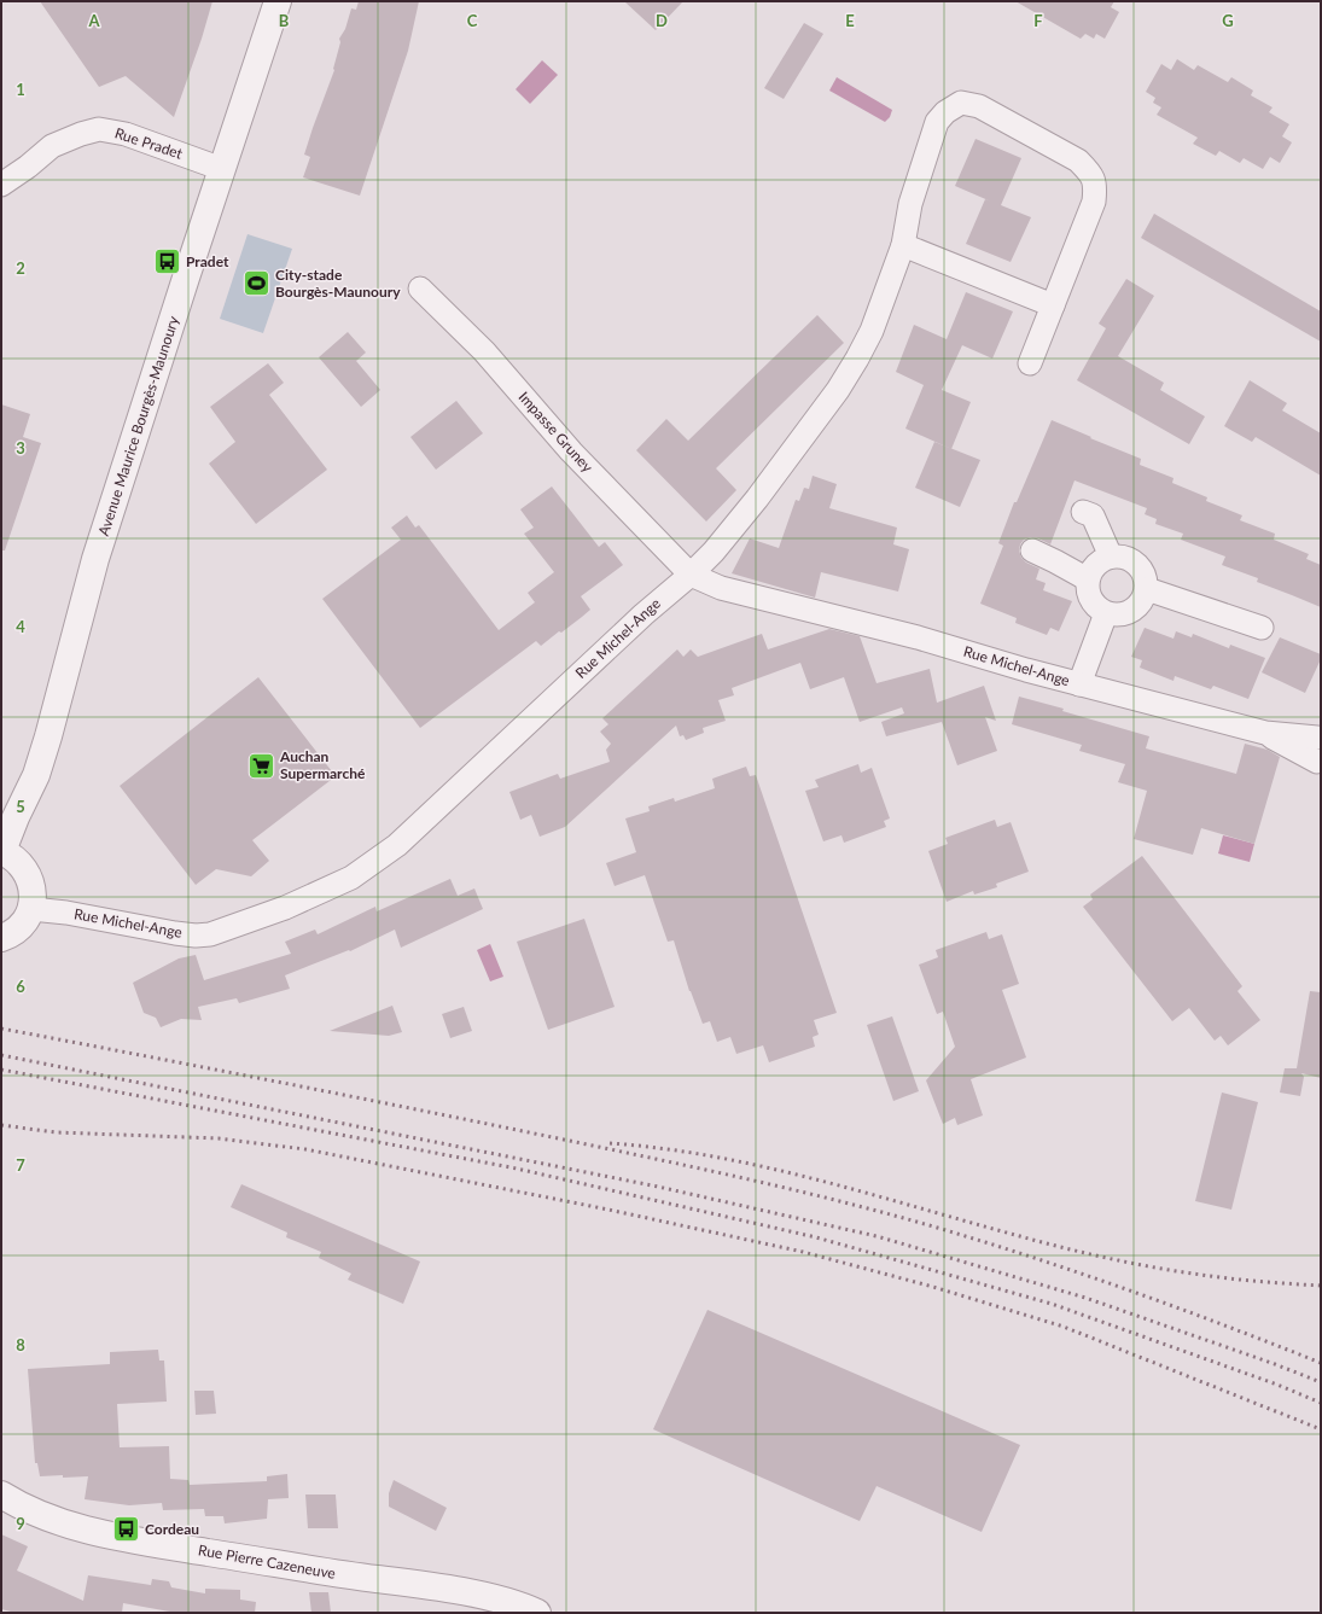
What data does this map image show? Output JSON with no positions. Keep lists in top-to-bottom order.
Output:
{
  "streets": {
    "street": [
      "Rue Pradet",
      "Avenue Maurice Bourgès-Maunoury",
      "Impasse Gruney",
      "Rue Michel-Ange",
      "Rue Pierre Cazeneuve"
    ]
  },
  "crossings": [
    ["Rue Pradet", "Avenue Maurice Bourgès-Maunoury"],
    ["Impasse Gruney", "Rue Michel-Ange"]
  ],
  "places": {
    "bus stop": ["Pradet", "Cordeau"],
    "sports": ["City-stade Bourgès-Maunoury"],
    "supermarket": ["Auchan Supermarché"]
  },
  "grid": {
    "columns": [
      "A",
      "B",
      "C",
      "D",
      "E",
      "F",
      "G"
    ],
    "rows": [
      "1",
      "2",
      "3",
      "4",
      "5",
      "6",
      "7",
      "8",
      "9"
    ]
  }
}
